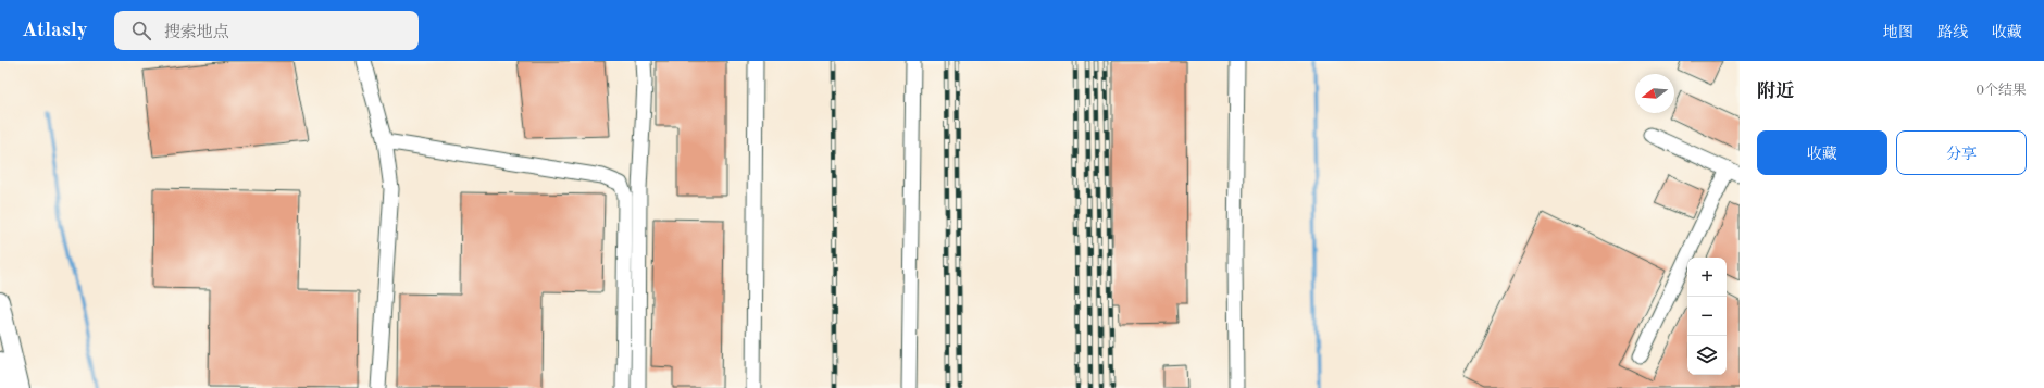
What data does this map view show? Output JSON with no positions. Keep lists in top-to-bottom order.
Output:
{
  "north": "left",
  "page": {
    "header": "Atlasly",
    "search": "搜索地点",
    "nav": ["地图", "路线", "收藏"],
    "heading": ["附近", "0个结果"],
    "buttons": ["收藏", "分享"],
    "map_buttons": ["+", "−"]
  }
}
